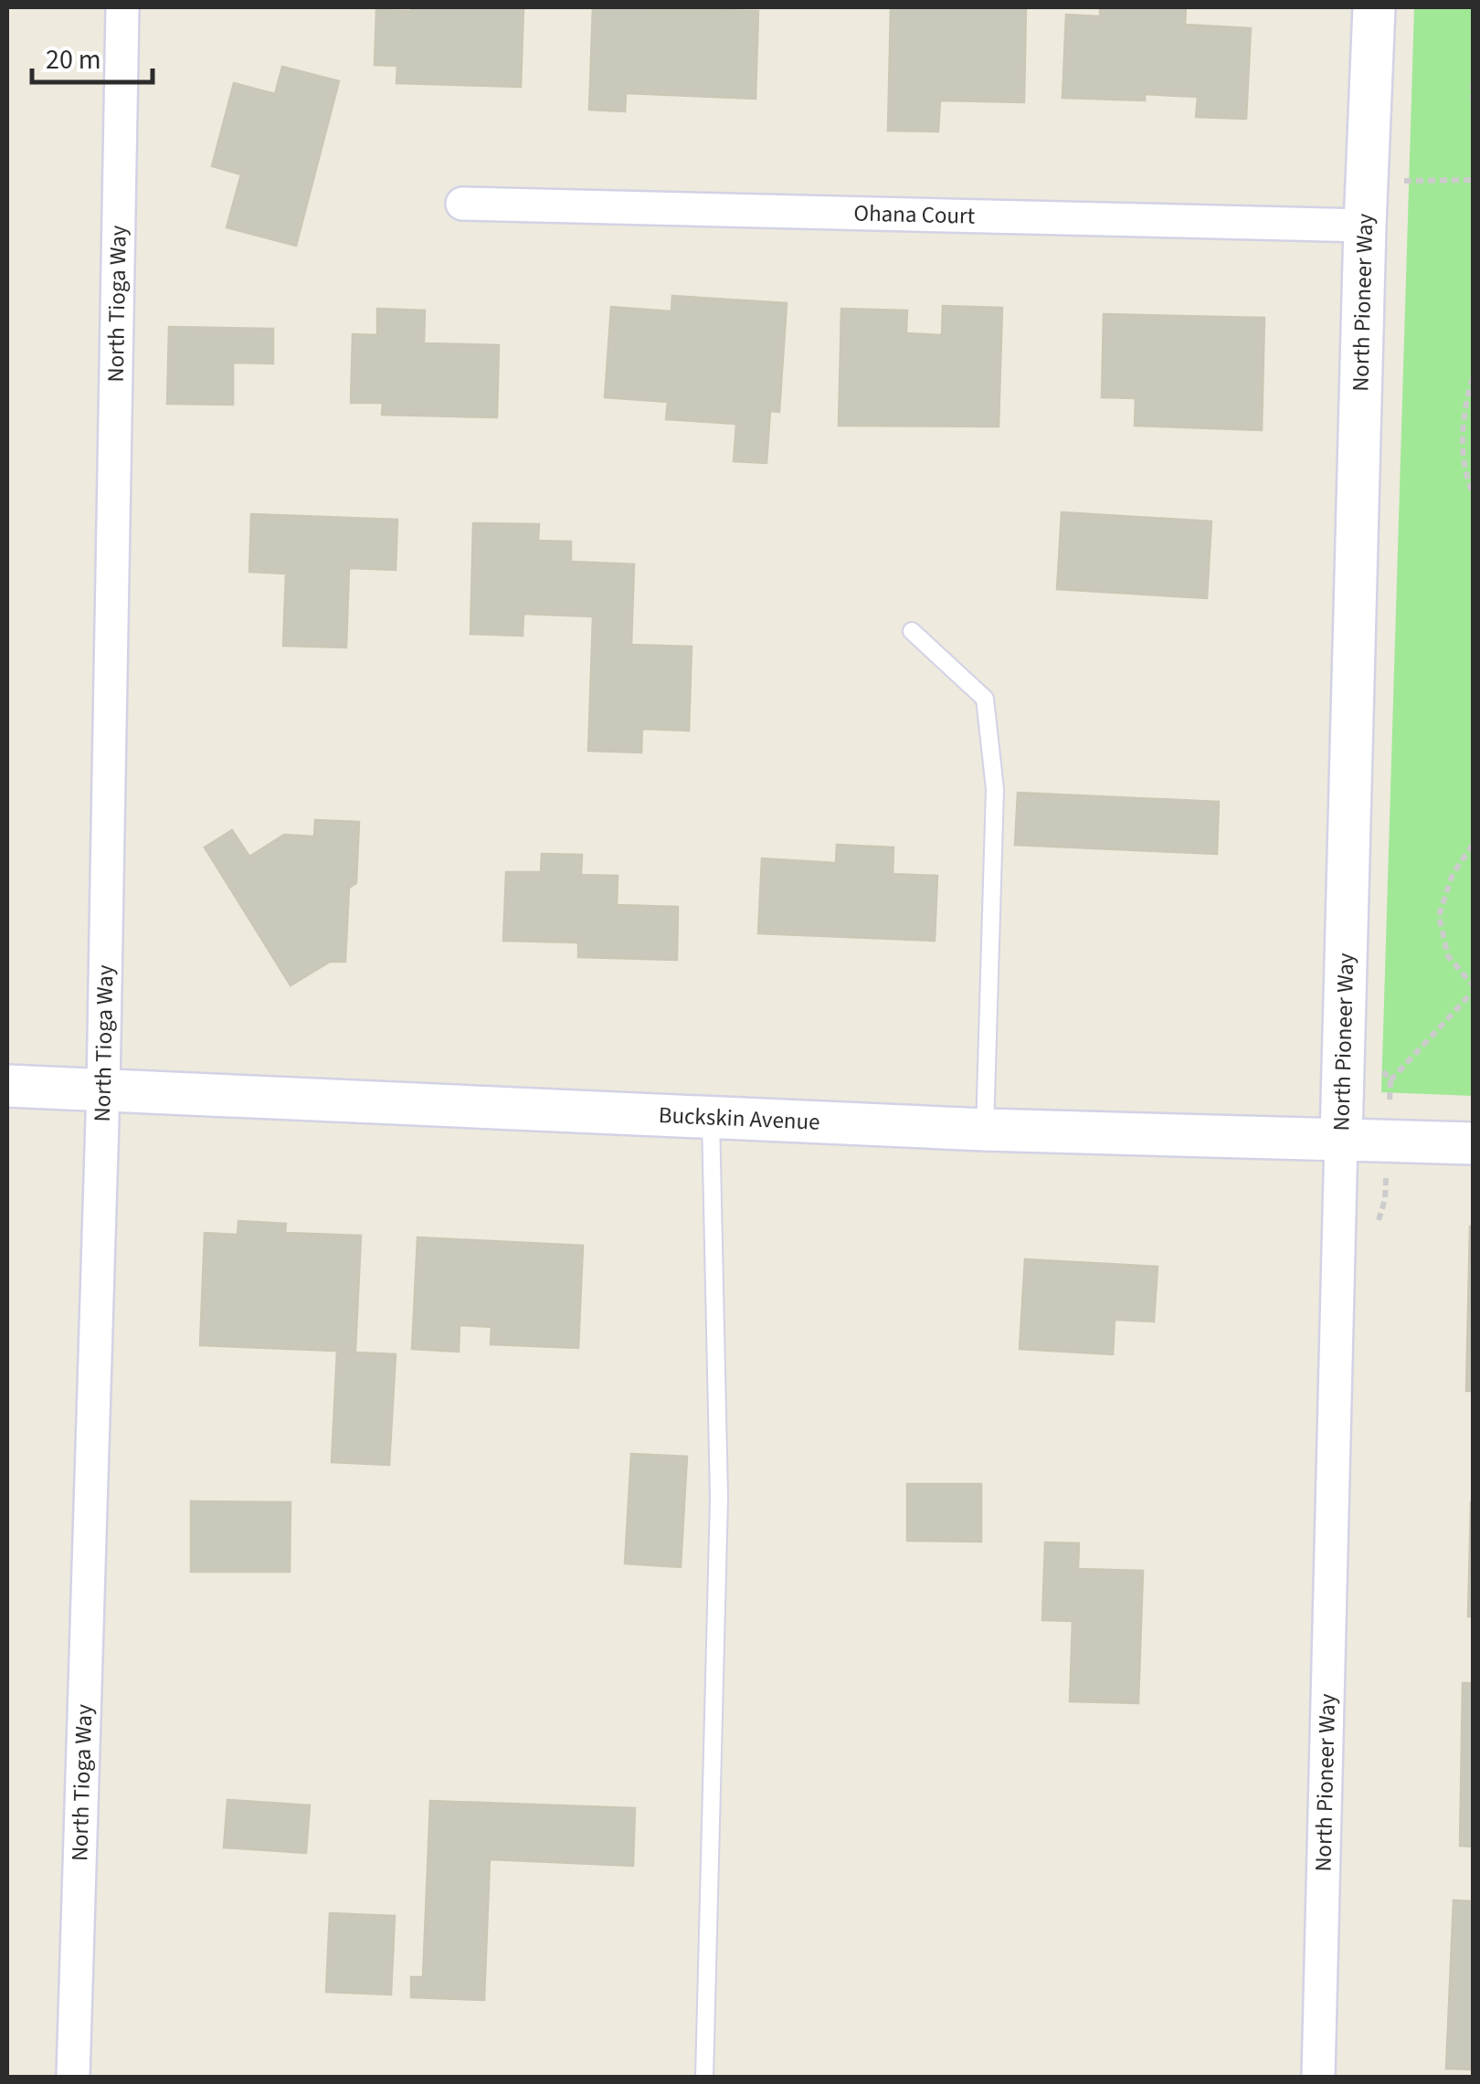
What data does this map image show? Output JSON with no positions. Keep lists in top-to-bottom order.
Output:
{
  "streets": {
    "street": [
      "Ohana Court",
      "North Tioga Way",
      "North Pioneer Way",
      "Buckskin Avenue"
    ]
  },
  "crossings": [
    ["Ohana Court", "North Pioneer Way"],
    ["North Tioga Way", "Buckskin Avenue"],
    ["North Pioneer Way", "Buckskin Avenue"]
  ],
  "scale_bar": "20 m"
}
